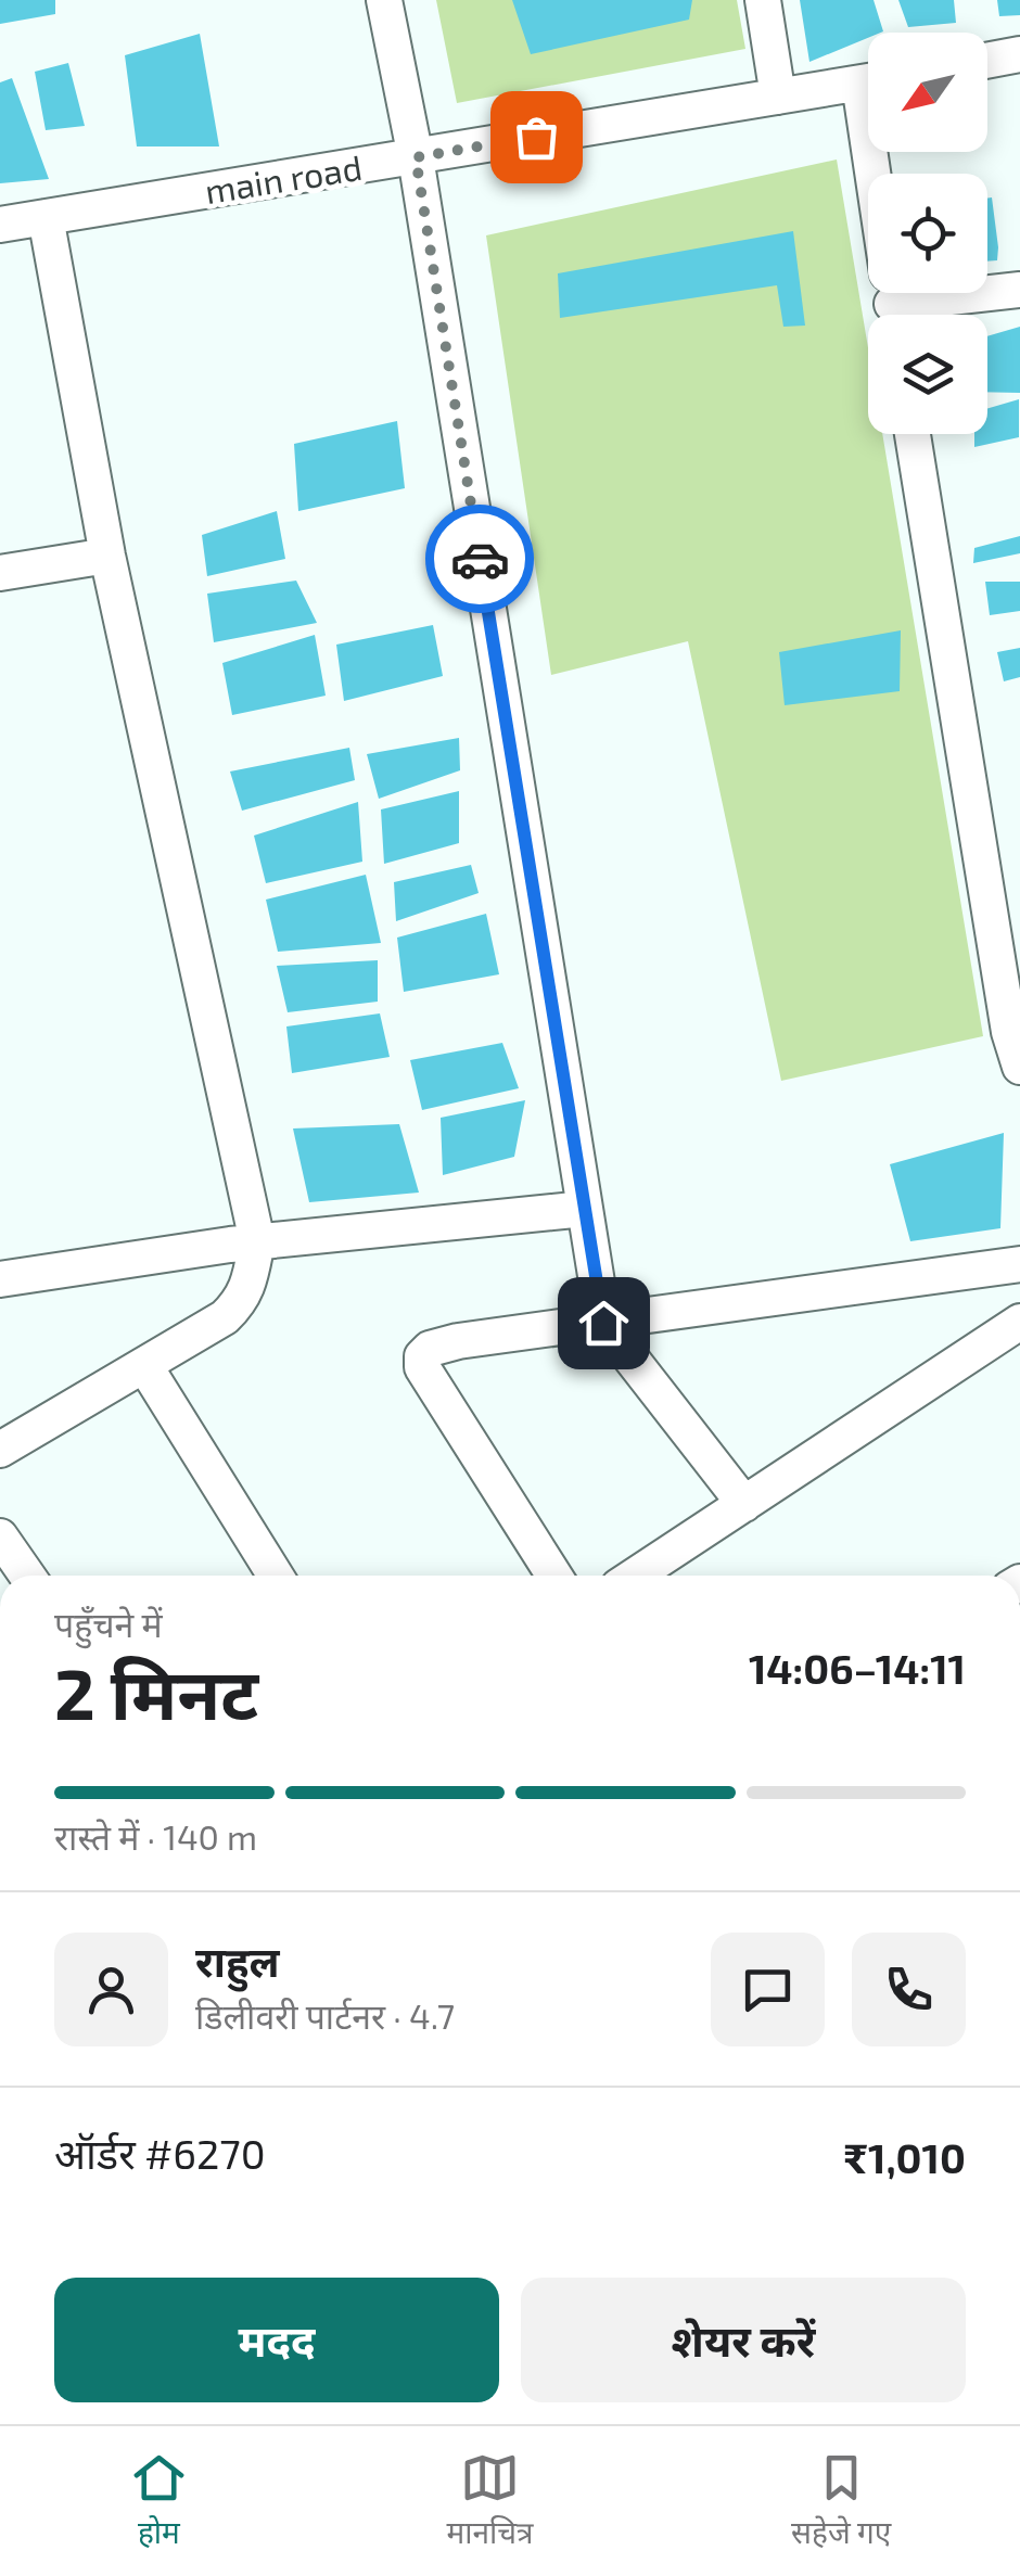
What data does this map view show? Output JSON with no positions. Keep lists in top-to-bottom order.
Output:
{
  "streets": {
    "street": ["main road"]
  },
  "north": "bottom left",
  "page": {
    "heading": ["2 मिनट", "पहुँचने में", "14:06–14:11"],
    "panel": [
      "राहुल",
      "डिलीवरी पार्टनर · 4.7",
      "ऑर्डर #6270",
      "₹1,010"
    ],
    "bar": "रास्ते में · 140 m",
    "buttons": ["मदद", "शेयर करें"],
    "tabs": ["होम", "मानचित्र", "सहेजे गए"]
  }
}
